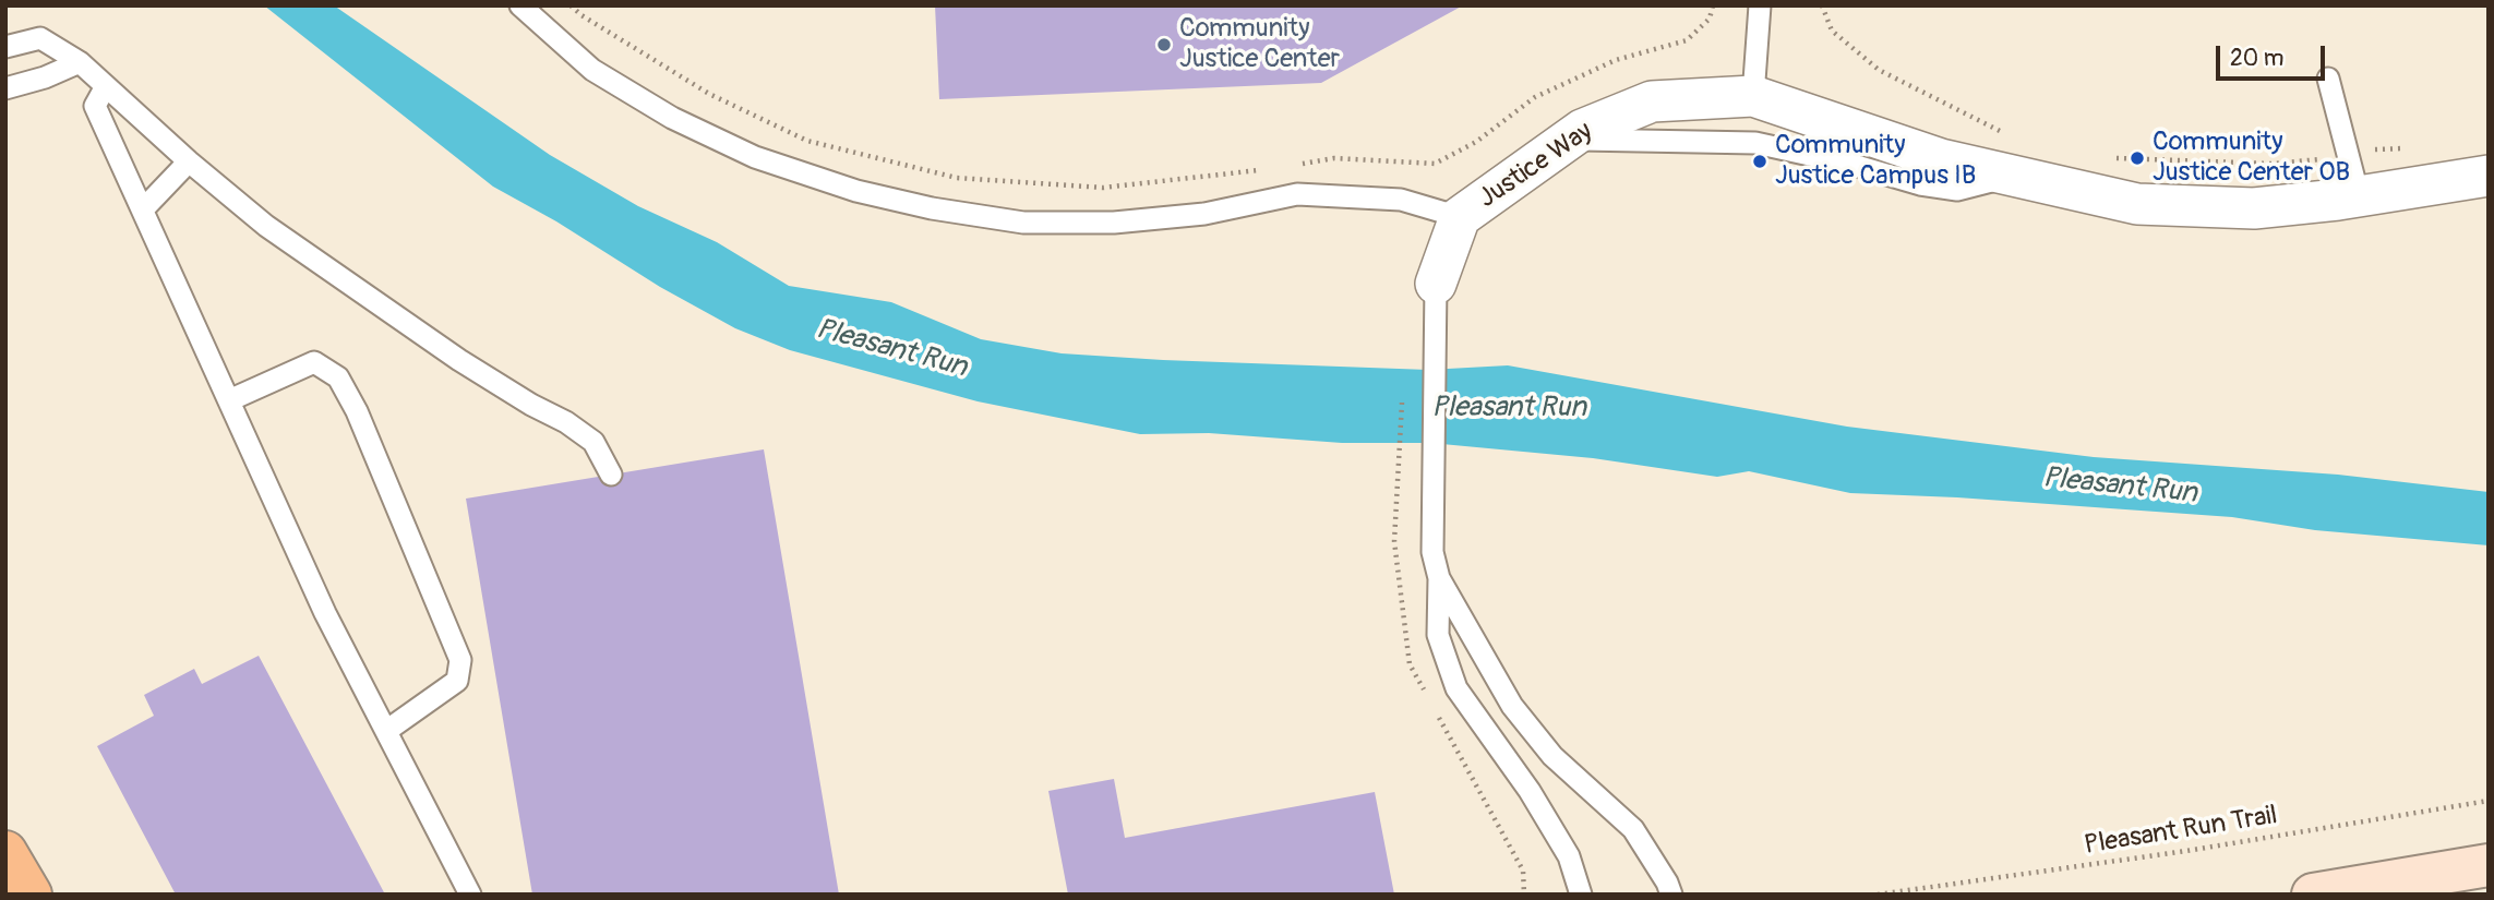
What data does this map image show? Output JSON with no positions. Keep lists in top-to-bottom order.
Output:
{
  "streets": {
    "street": ["Justice Way"],
    "path": ["Pleasant Run Trail"]
  },
  "water": ["Pleasant Run"],
  "places": ["Community Justice Center", "Community Justice Center OB", "Community Justice Campus IB"],
  "scale_bar": "20 m"
}
